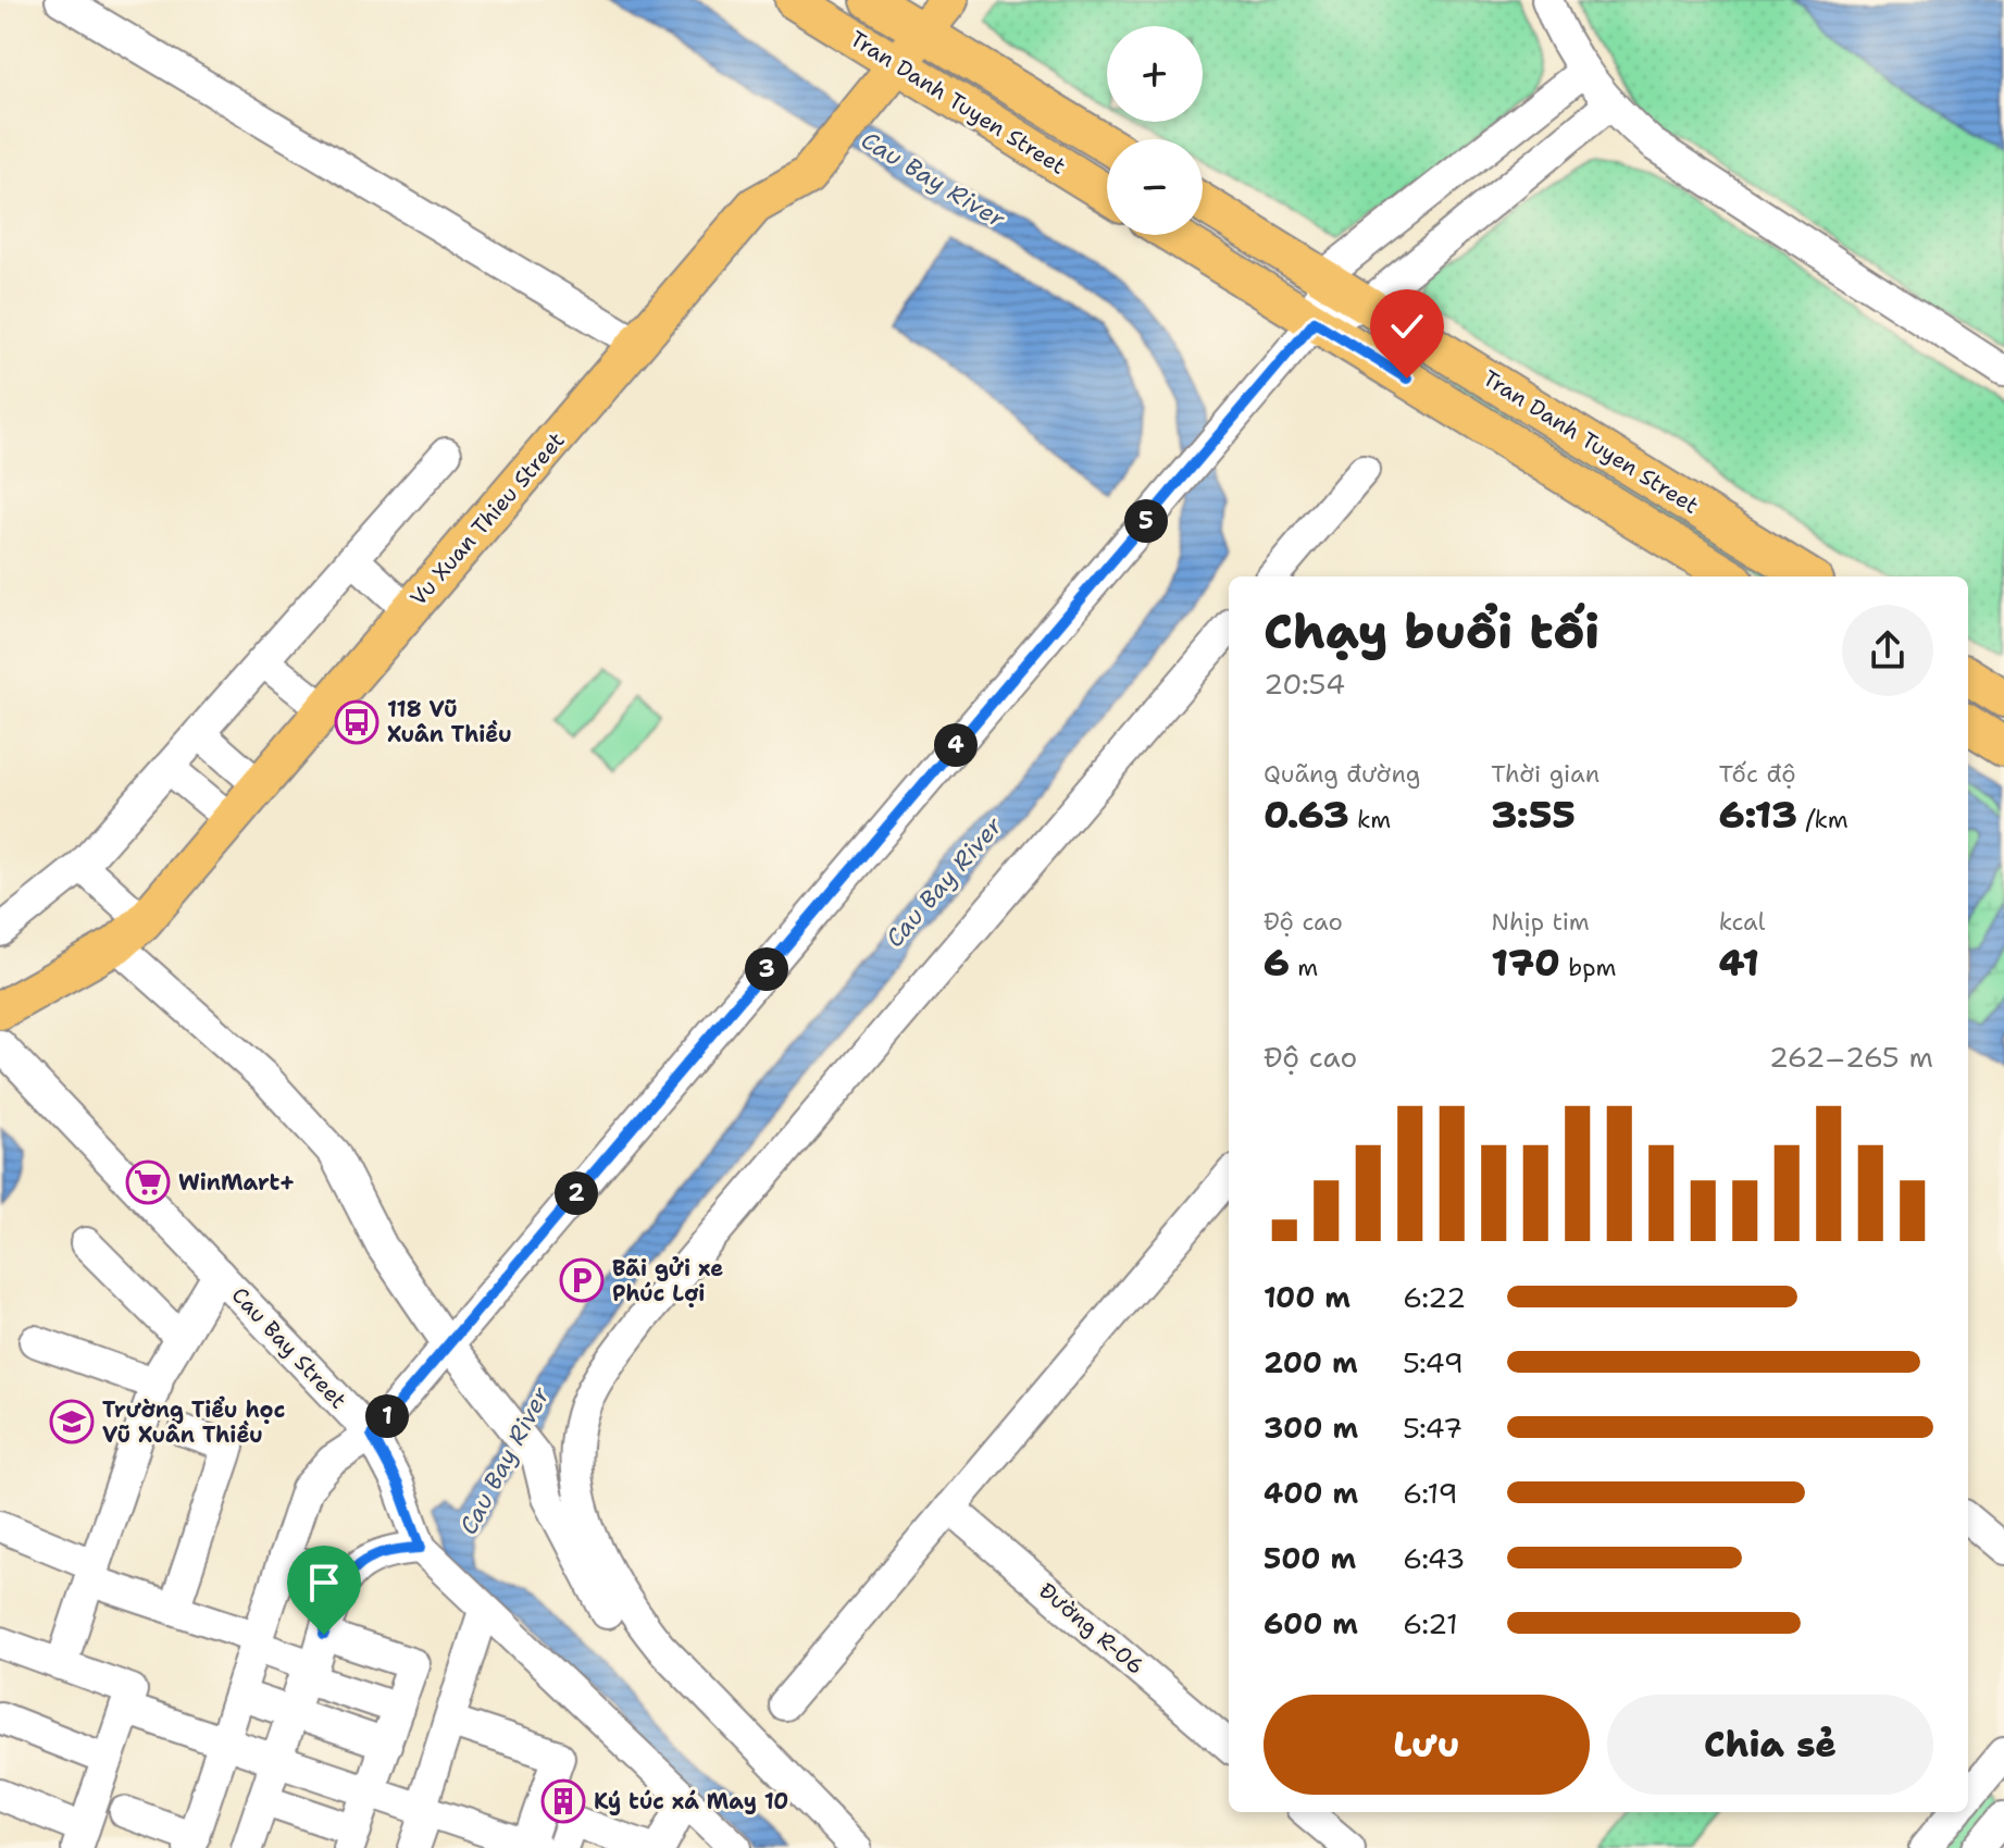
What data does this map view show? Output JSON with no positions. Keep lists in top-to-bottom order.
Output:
{
  "streets": {
    "main road": ["Tran Danh Tuyen Street", "Vu Xuan Thieu Street"],
    "street": ["Cau Bay Street", "Đường R-06"]
  },
  "crossings": [
    ["Tran Danh Tuyen Street", "Vu Xuan Thieu Street"]
  ],
  "water": ["Cau Bay River"],
  "places": {
    "bus stop": ["118 Vũ Xuân Thiều"],
    "supermarket": ["WinMart+"],
    "parking": ["Bãi gửi xe Phúc Lợi"],
    "school or university": ["Trường Tiểu học Vũ Xuân Thiều"],
    "building": ["Ký túc xá May 10"]
  },
  "page": {
    "map_buttons": ["+", "−"],
    "pins": [
      "5",
      "4",
      "3",
      "2",
      "1"
    ],
    "heading": ["Chạy buổi tối", "20:54"],
    "stats": [
      ["Quãng đường", "0.63 km"],
      ["Thời gian", "3:55"],
      ["Tốc độ", "6:13 /km"],
      ["Độ cao", "6 m"],
      ["Nhịp tim", "170 bpm"],
      ["kcal", "41"]
    ],
    "chart": ["Độ cao", "262–265 m"],
    "list": [
      {
        "name": "100 m",
        "note": "6:22"
      },
      {
        "name": "200 m",
        "note": "5:49"
      },
      {
        "name": "300 m",
        "note": "5:47"
      },
      {
        "name": "400 m",
        "note": "6:19"
      },
      {
        "name": "500 m",
        "note": "6:43"
      },
      {
        "name": "600 m",
        "note": "6:21"
      }
    ],
    "buttons": ["Lưu", "Chia sẻ"]
  }
}
